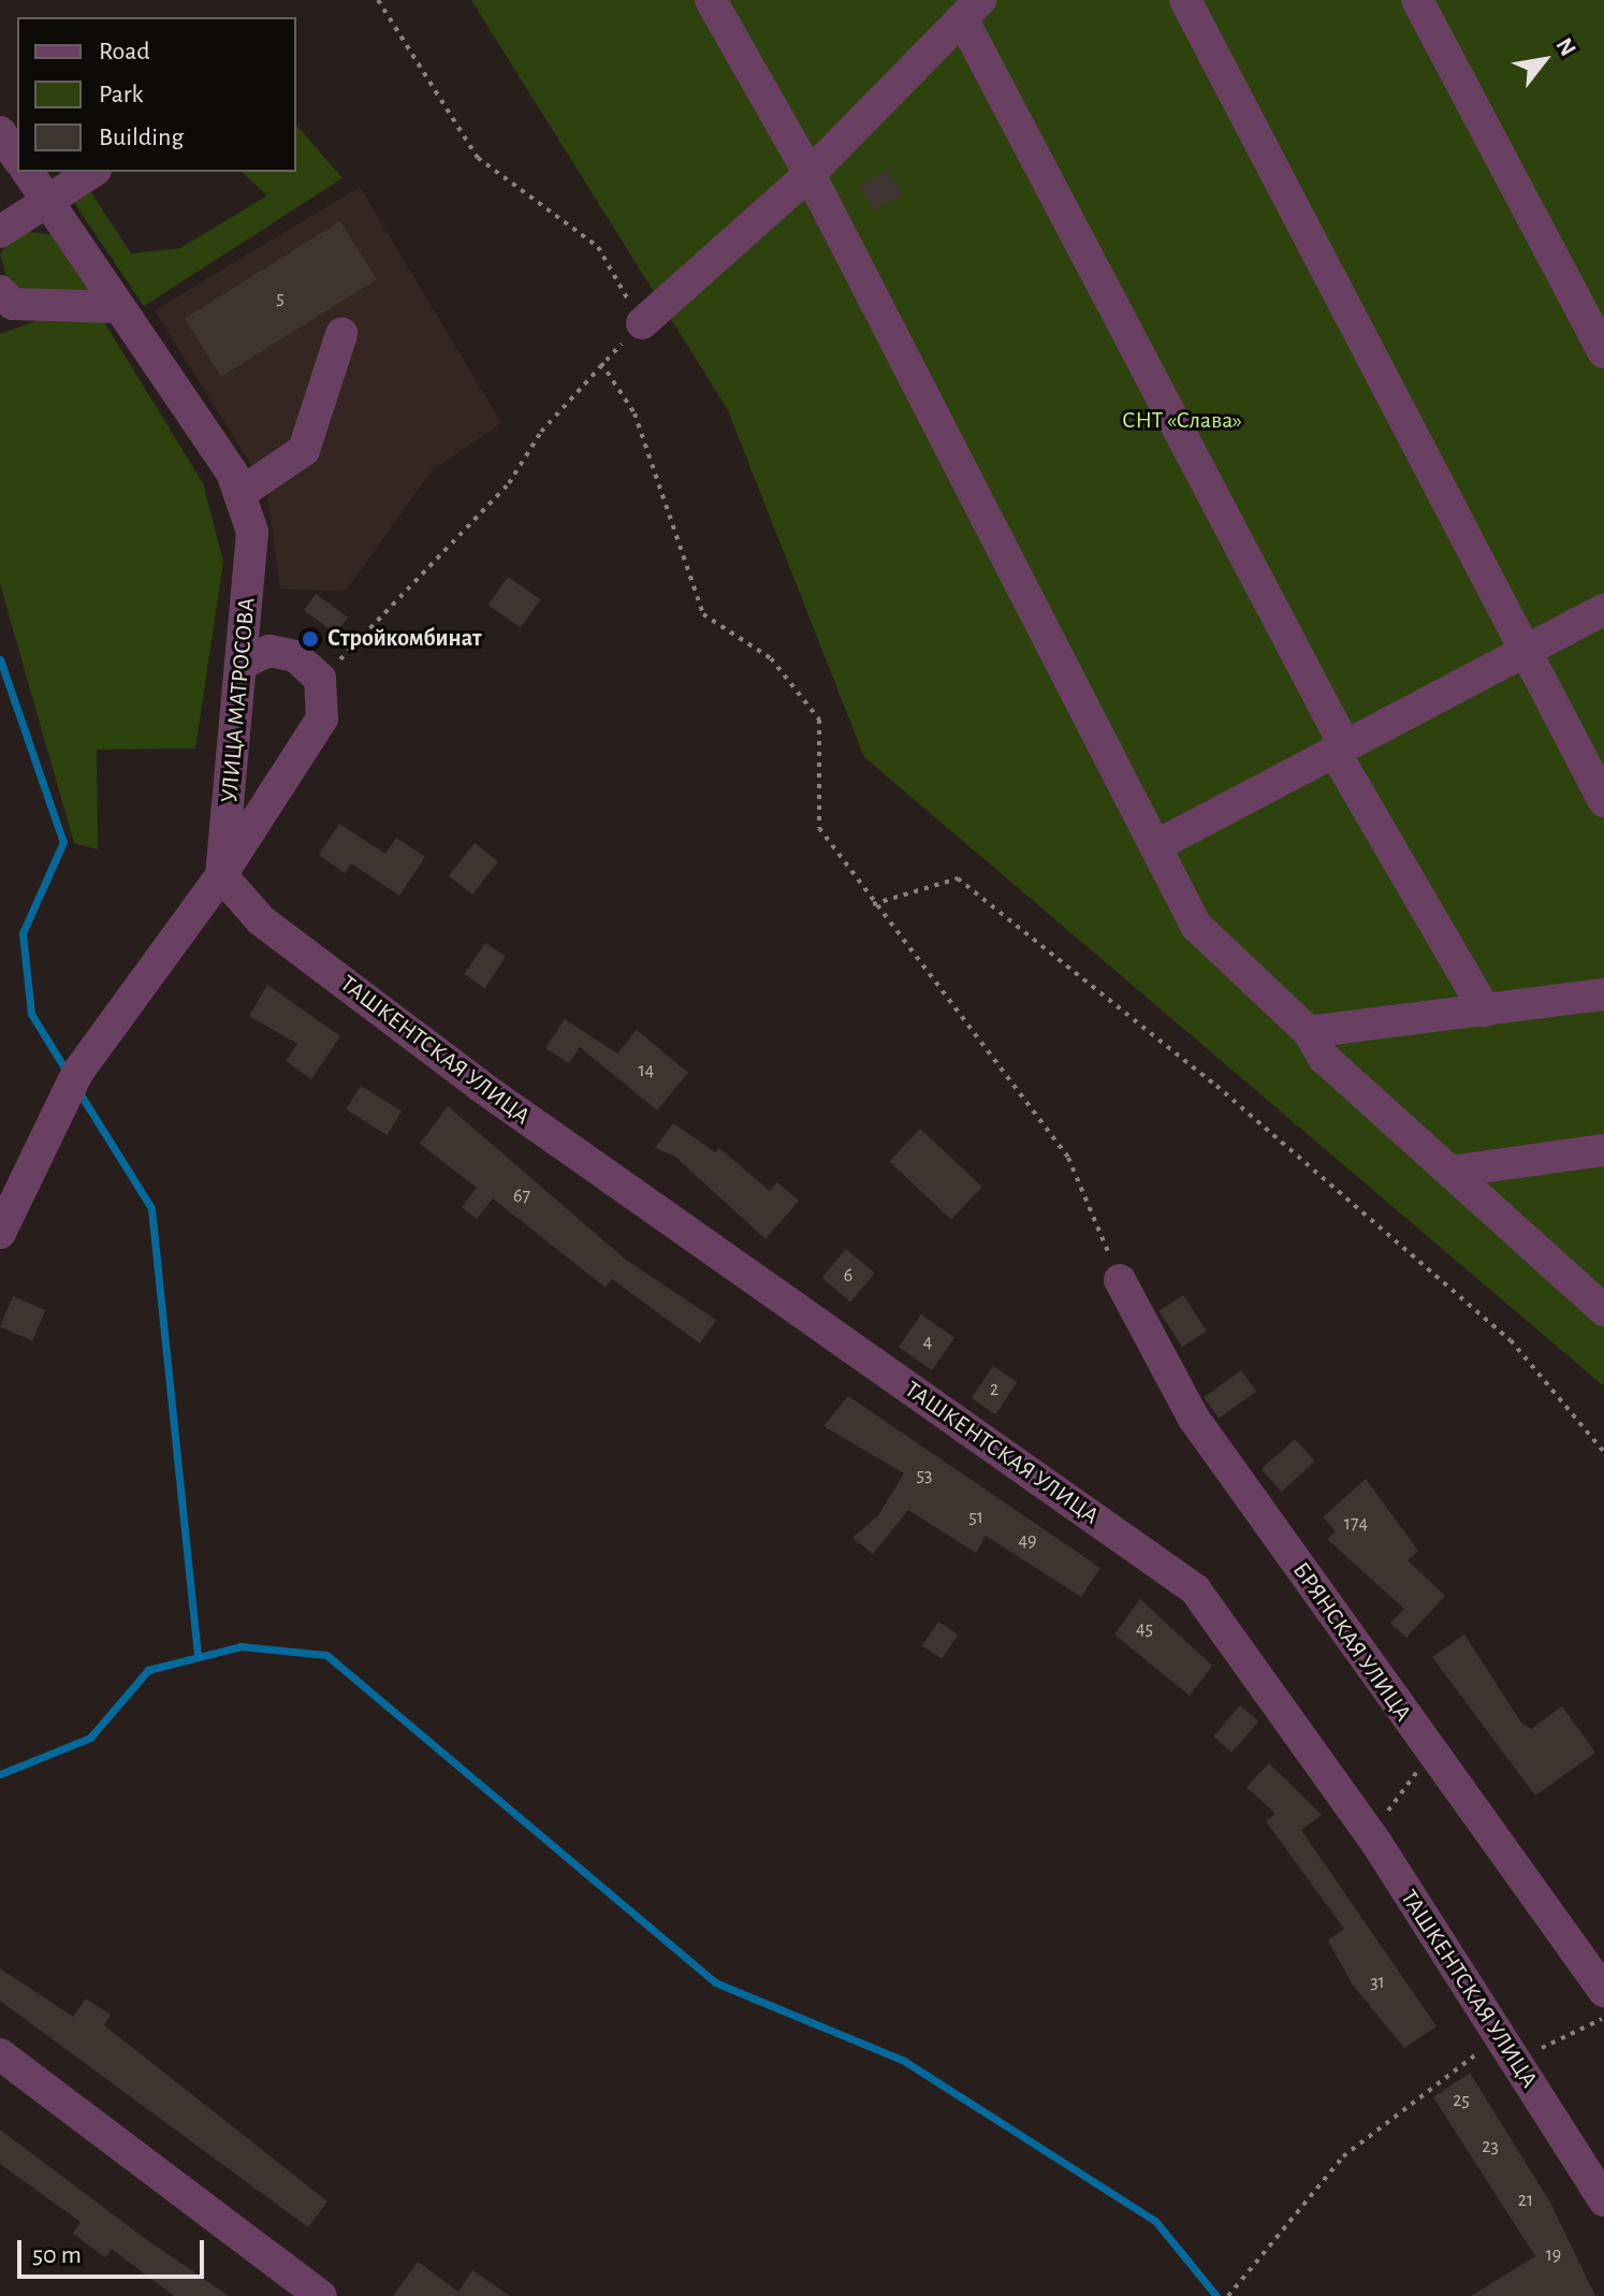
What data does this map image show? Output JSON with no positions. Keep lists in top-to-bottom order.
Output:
{
  "streets": {
    "street": ["УЛИЦА МАТРОСОВА", "ТАШКЕНТСКАЯ УЛИЦА", "БРЯНСКАЯ УЛИЦА"]
  },
  "crossings": [
    ["УЛИЦА МАТРОСОВА", "ТАШКЕНТСКАЯ УЛИЦА"]
  ],
  "parks": ["СНТ «Слава»"],
  "places": ["Стройкомбинат"],
  "house_numbers": [
    "5",
    "14",
    "67",
    "6",
    "4",
    "2",
    "53",
    "51",
    "174",
    "49",
    "45",
    "31",
    "25",
    "23",
    "21",
    "19"
  ],
  "legend": ["Road", "Park", "Building"],
  "scale_bar": "50 m",
  "north": "top right"
}
